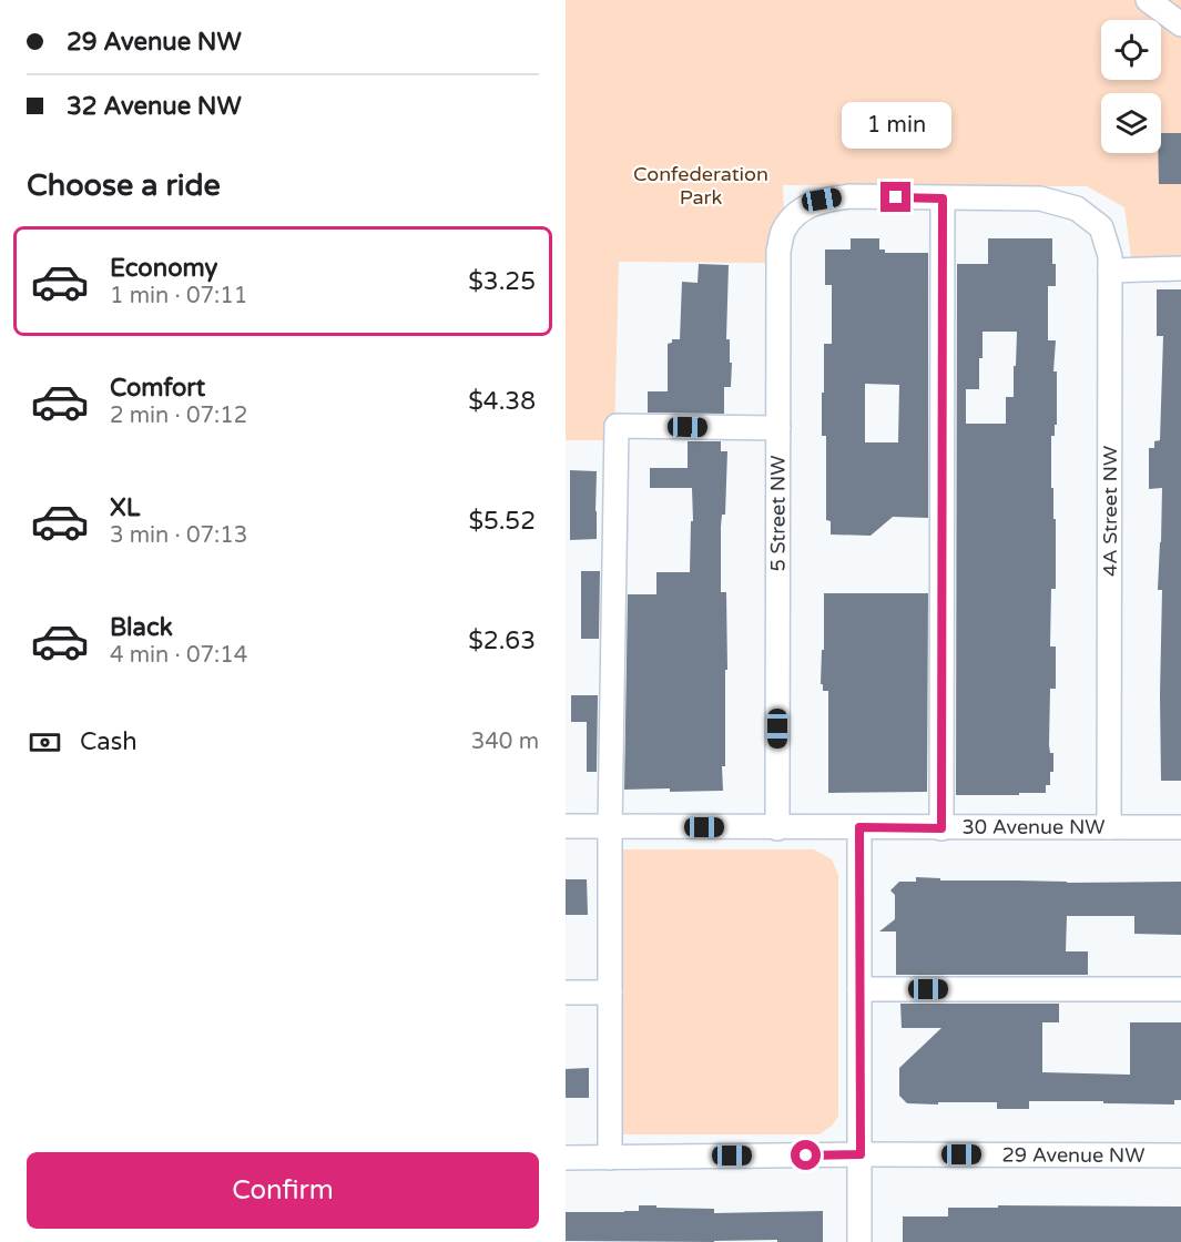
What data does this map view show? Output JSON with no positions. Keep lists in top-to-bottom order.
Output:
{
  "streets": {
    "street": [
      "4A Street NW",
      "5 Street NW",
      "30 Avenue NW",
      "29 Avenue NW"
    ]
  },
  "crossings": [
    ["4A Street NW", "5 Street NW"],
    ["4A Street NW", "30 Avenue NW"],
    ["5 Street NW", "30 Avenue NW"]
  ],
  "parks": ["Confederation Park"],
  "page": {
    "banner": ["29 Avenue NW", "32 Avenue NW"],
    "bubble": "1 min",
    "heading": "Choose a ride",
    "list": [
      {
        "name": "Economy",
        "note": "1 min · 07:11",
        "value": "$3.25"
      },
      {
        "name": "Comfort",
        "note": "2 min · 07:12",
        "value": "$4.38"
      },
      {
        "name": "XL",
        "note": "3 min · 07:13",
        "value": "$5.52"
      },
      {
        "name": "Black",
        "note": "4 min · 07:14",
        "value": "$2.63"
      }
    ],
    "pay": ["Cash", "340 m"],
    "buttons": "Confirm"
  }
}
